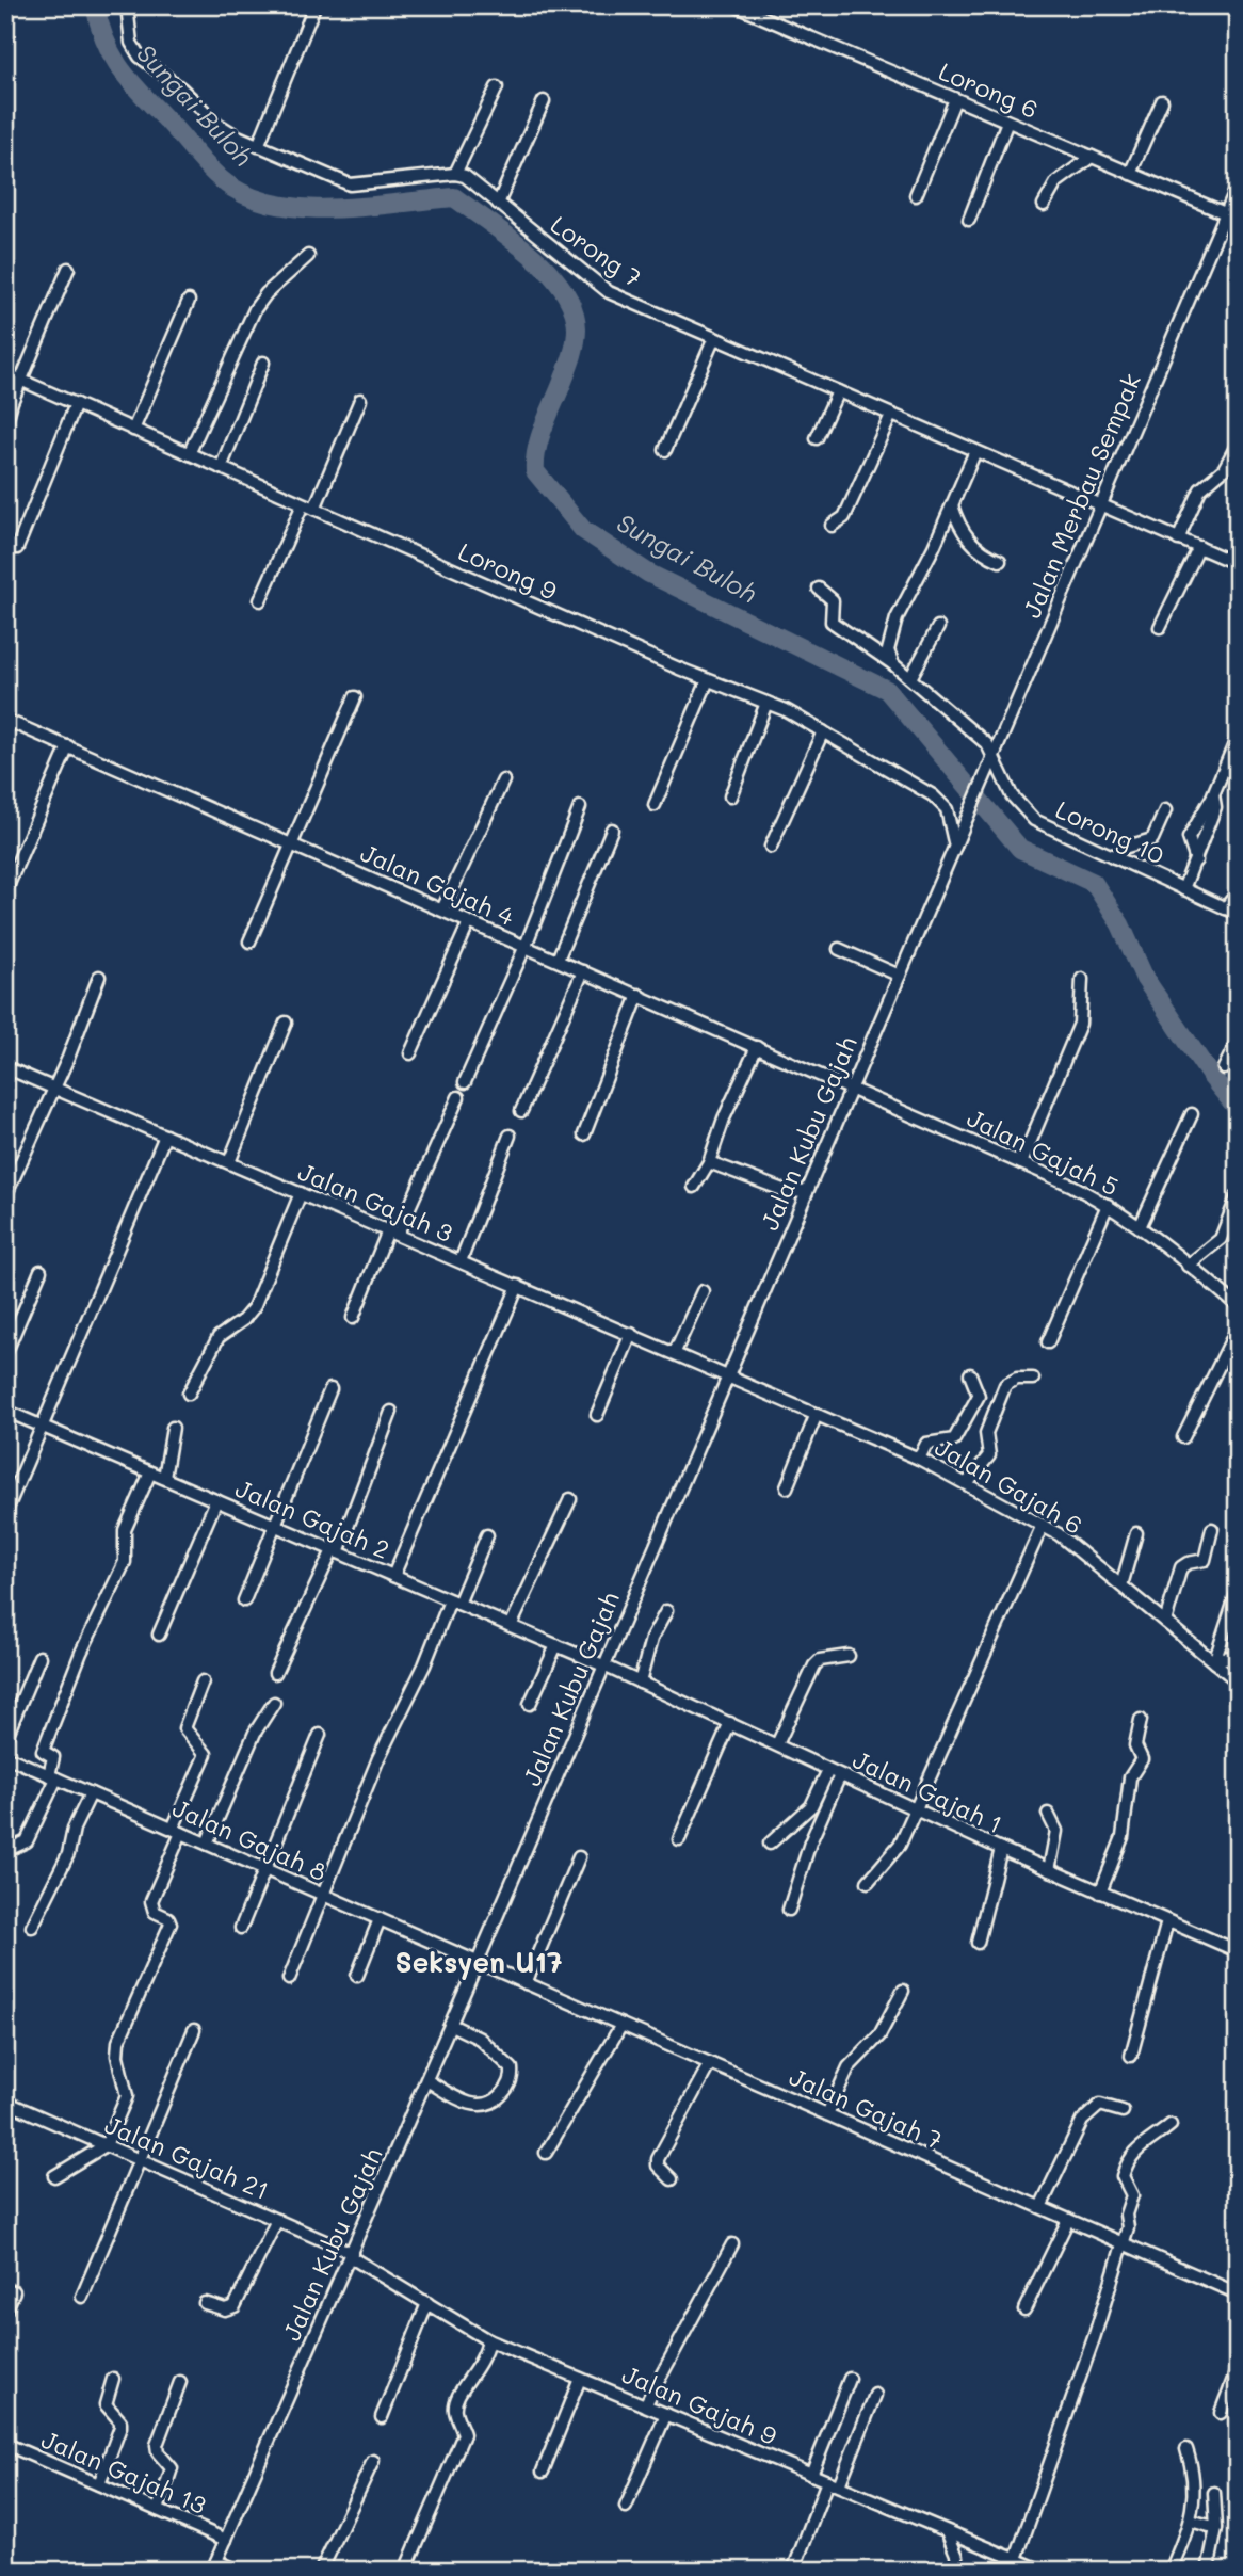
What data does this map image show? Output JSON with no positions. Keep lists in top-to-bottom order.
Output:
{
  "streets": {
    "street": [
      "Lorong 6",
      "Lorong 7",
      "Jalan Merbau Sempak",
      "Lorong 9",
      "Lorong 10",
      "Jalan Gajah 4",
      "Jalan Kubu Gajah",
      "Jalan Gajah 5",
      "Jalan Gajah 3",
      "Jalan Gajah 6",
      "Jalan Gajah 2",
      "Jalan Gajah 1",
      "Jalan Gajah 8",
      "Jalan Gajah 7",
      "Jalan Gajah 21",
      "Jalan Gajah 9",
      "Jalan Gajah 13"
    ]
  },
  "crossings": [
    ["Lorong 6", "Jalan Merbau Sempak"],
    ["Lorong 7", "Jalan Merbau Sempak"],
    ["Jalan Merbau Sempak", "Lorong 10"],
    ["Jalan Merbau Sempak", "Jalan Kubu Gajah"],
    ["Lorong 9", "Jalan Kubu Gajah"],
    ["Jalan Gajah 4", "Jalan Kubu Gajah"],
    ["Jalan Gajah 4", "Jalan Gajah 5"],
    ["Jalan Kubu Gajah", "Jalan Gajah 5"],
    ["Jalan Kubu Gajah", "Jalan Gajah 3"],
    ["Jalan Kubu Gajah", "Jalan Gajah 6"],
    ["Jalan Kubu Gajah", "Jalan Gajah 2"],
    ["Jalan Kubu Gajah", "Jalan Gajah 1"],
    ["Jalan Kubu Gajah", "Jalan Gajah 8"],
    ["Jalan Kubu Gajah", "Jalan Gajah 7"],
    ["Jalan Kubu Gajah", "Jalan Gajah 21"],
    ["Jalan Kubu Gajah", "Jalan Gajah 9"],
    ["Jalan Kubu Gajah", "Jalan Gajah 13"],
    ["Jalan Gajah 3", "Jalan Gajah 6"],
    ["Jalan Gajah 2", "Jalan Gajah 1"],
    ["Jalan Gajah 8", "Jalan Gajah 7"],
    ["Jalan Gajah 21", "Jalan Gajah 9"]
  ],
  "districts": ["Seksyen U17"],
  "water": ["Sungai Buloh"]
}
